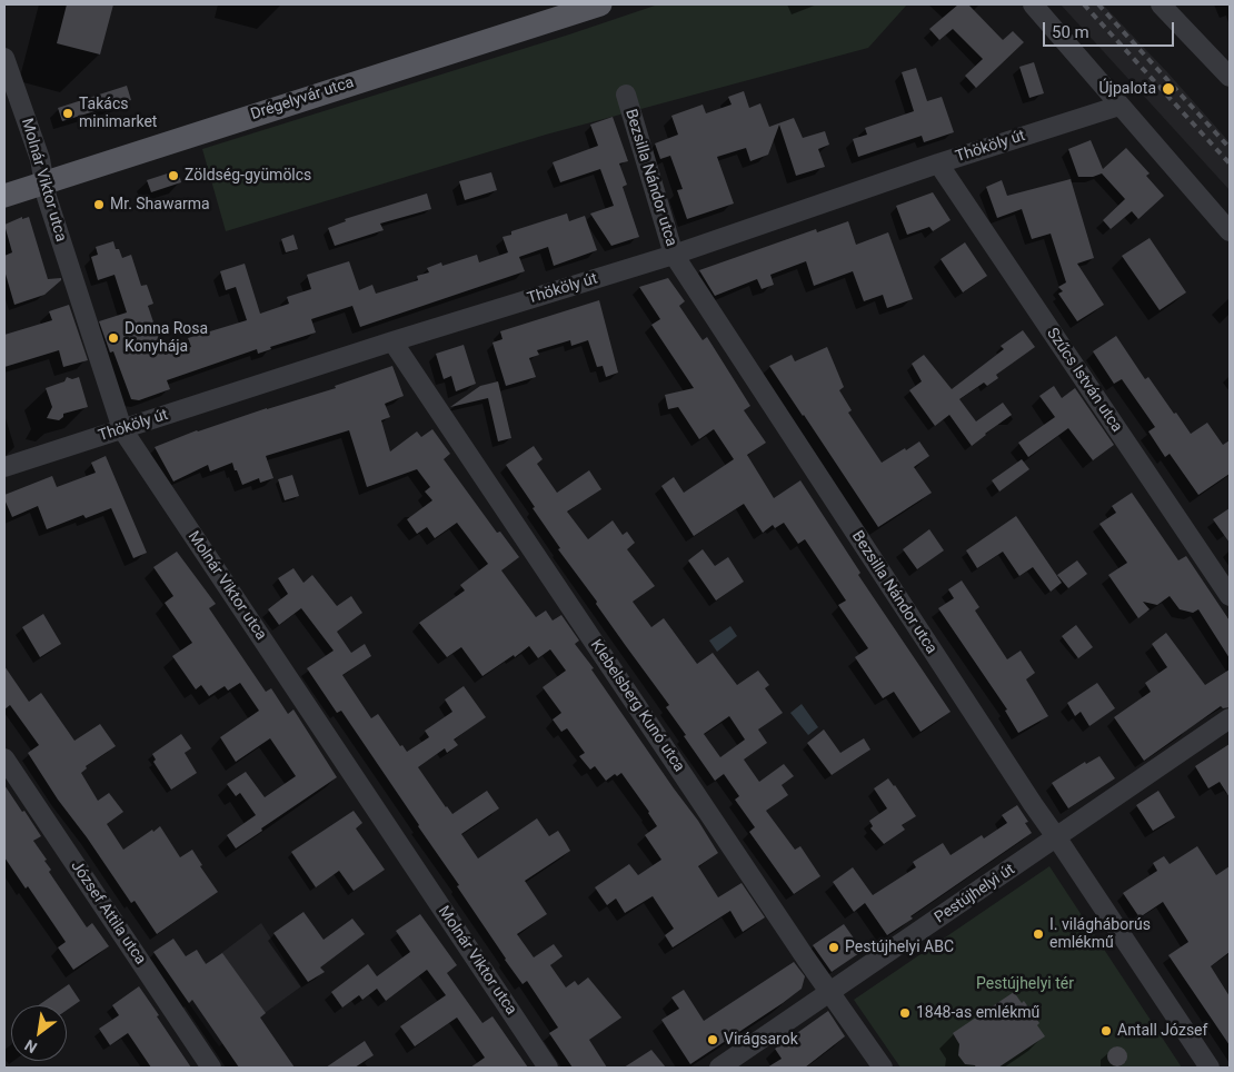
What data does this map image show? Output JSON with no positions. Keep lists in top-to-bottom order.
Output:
{
  "streets": {
    "main road": ["Drégelyvár utca"],
    "street": [
      "Thököly út",
      "Bezsilla Nándor utca",
      "Molnár Viktor utca",
      "Szűcs István utca",
      "Klebelsberg Kunó utca",
      "Pestújhelyi út",
      "József Attila utca"
    ]
  },
  "crossings": [
    ["Drégelyvár utca", "Molnár Viktor utca"],
    ["Thököly út", "Bezsilla Nándor utca"],
    ["Thököly út", "Molnár Viktor utca"],
    ["Thököly út", "Szűcs István utca"],
    ["Thököly út", "Klebelsberg Kunó utca"],
    ["Bezsilla Nándor utca", "Pestújhelyi út"],
    ["Klebelsberg Kunó utca", "Pestújhelyi út"]
  ],
  "parks": ["Pestújhelyi tér"],
  "places": [
    "Újpalota",
    "Takács minimarket",
    "Zöldség-gyümölcs",
    "Mr. Shawarma",
    "Donna Rosa Konyhája",
    "I. világháborús emlékmű",
    "Pestújhelyi ABC",
    "1848-as emlékmű",
    "Antall József",
    "Virágsarok"
  ],
  "scale_bar": "50 m",
  "north": "bottom left"
}
